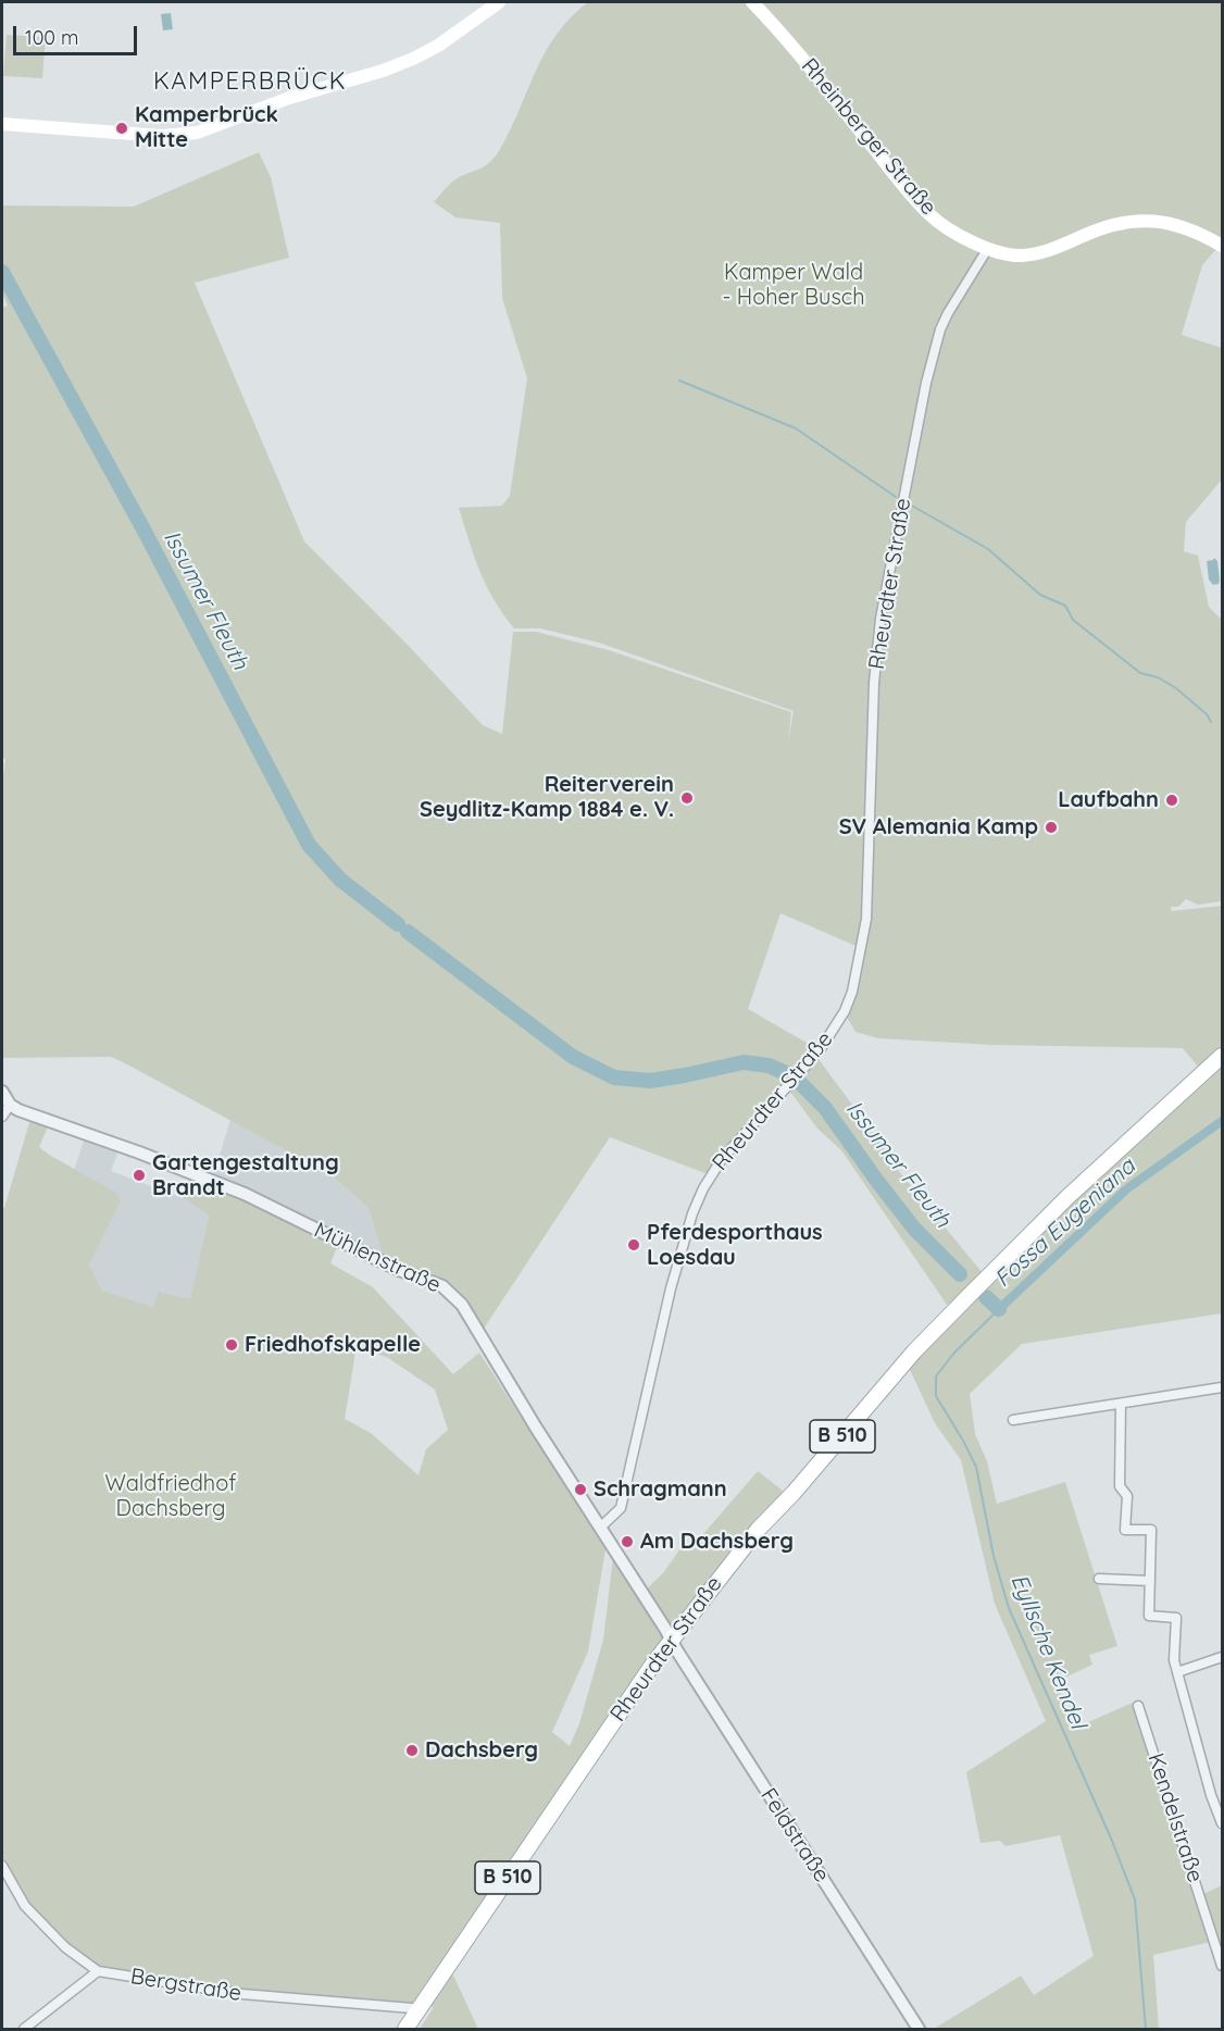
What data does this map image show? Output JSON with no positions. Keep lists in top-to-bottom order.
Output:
{
  "streets": {
    "main road": ["Rheinberger Straße", "Rheurdter Straße", "B 510"],
    "street": [
      "Mühlenstraße",
      "Kendelstraße",
      "Feldstraße",
      "Bergstraße"
    ]
  },
  "crossings": [
    ["Rheinberger Straße", "Rheurdter Straße"],
    ["Rheurdter Straße", "Mühlenstraße"],
    ["Rheurdter Straße", "Feldstraße"],
    ["Rheurdter Straße", "Bergstraße"],
    ["Mühlenstraße", "Feldstraße"]
  ],
  "districts": ["KAMPERBRÜCK"],
  "water": ["Issumer Fleuth", "Fossa Eugeniana", "Eyllsche Kendel"],
  "parks": ["Kamper Wald - Hoher Busch", "Waldfriedhof Dachsberg"],
  "places": [
    "Kamperbrück Mitte",
    "Reiterverein Seydlitz-Kamp 1884 e. V.",
    "Laufbahn",
    "SV Alemania Kamp",
    "Gartengestaltung Brandt",
    "Pferdesporthaus Loesdau",
    "Friedhofskapelle",
    "Schragmann",
    "Am Dachsberg",
    "Dachsberg"
  ],
  "scale_bar": "100 m"
}
